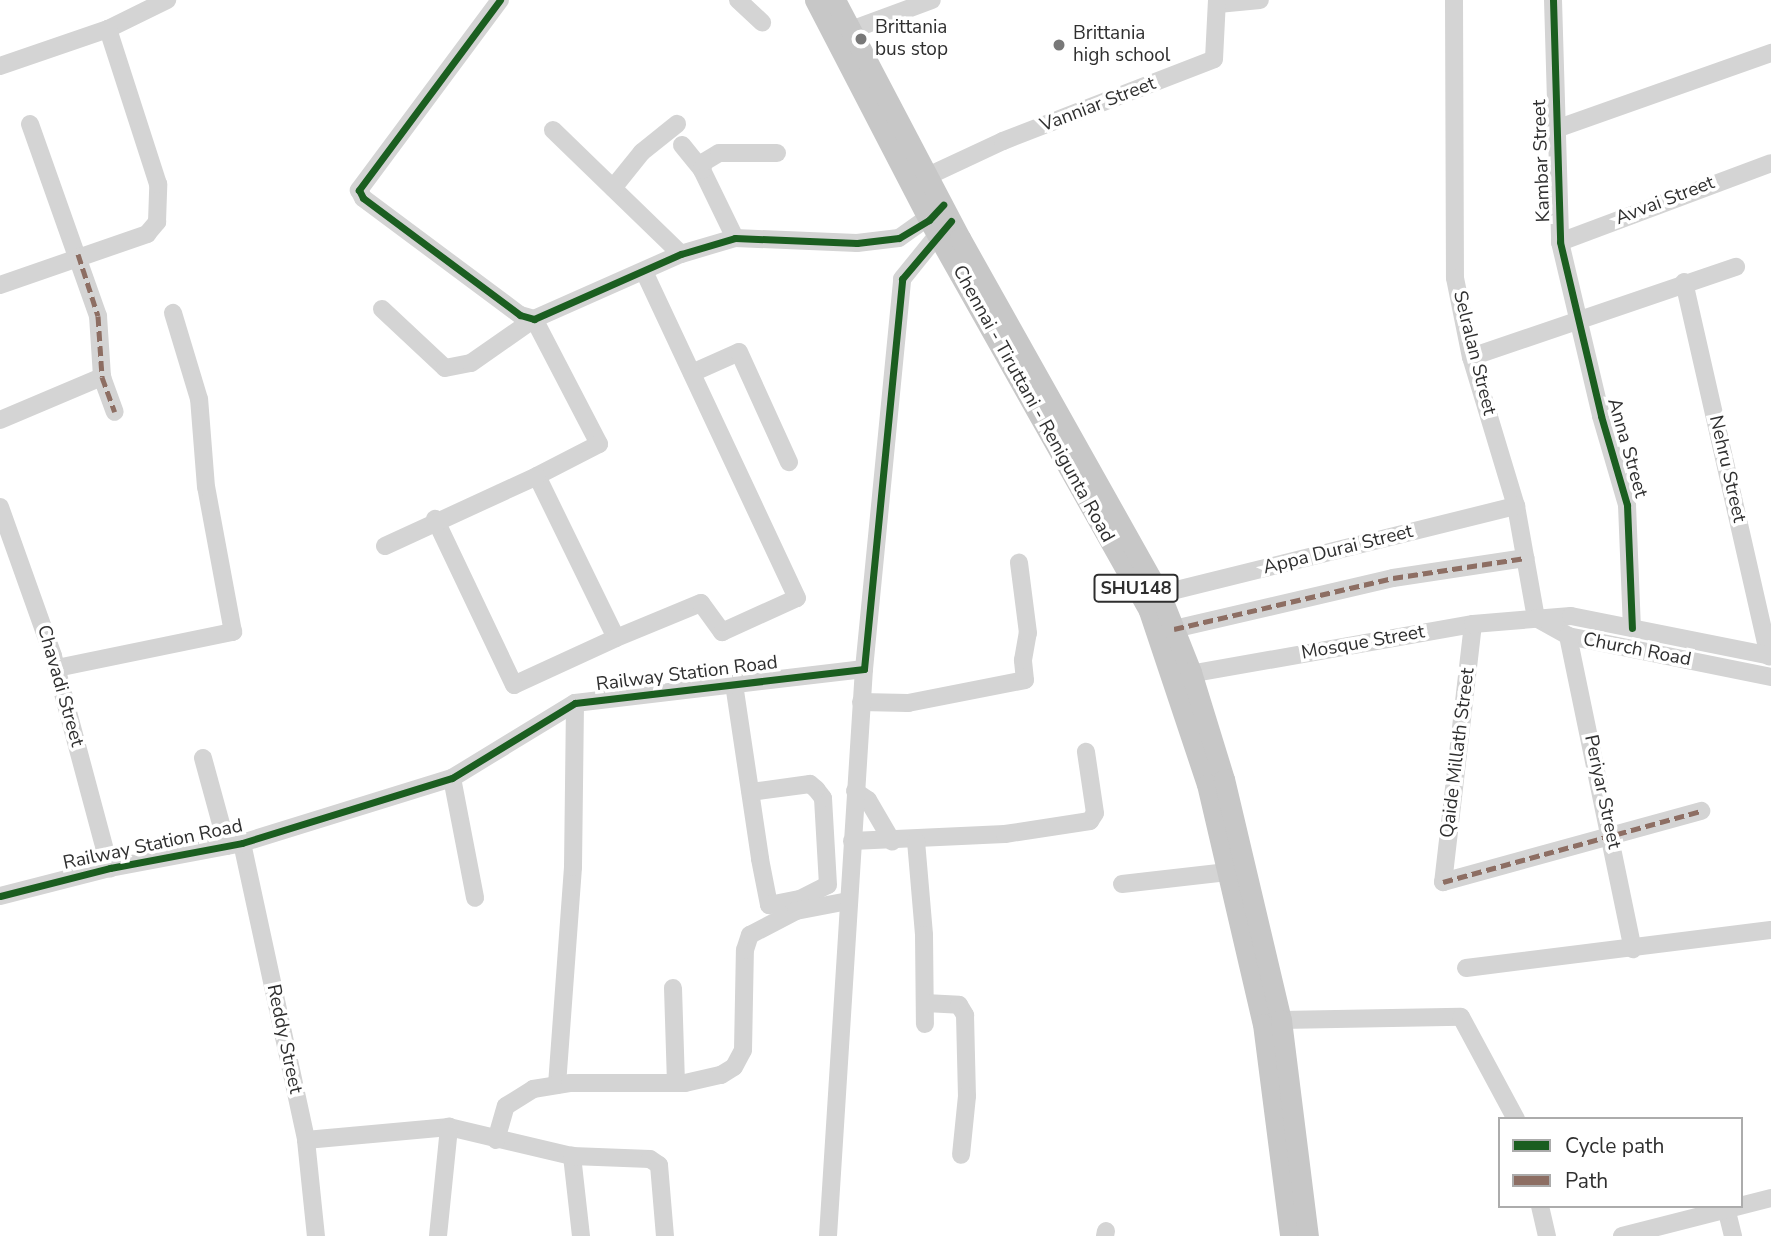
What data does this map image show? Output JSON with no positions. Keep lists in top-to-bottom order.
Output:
{
  "streets": {
    "main road": ["Chennai - Tiruttani - Renigunta Road", "SHU148"],
    "street": [
      "Vanniar Street",
      "Kambar Street",
      "Avvai Street",
      "Selralan Street",
      "Anna Street",
      "Nehru Street",
      "Appa Durai Street",
      "Mosque Street",
      "Church Road",
      "Railway Station Road",
      "Chavadi Street",
      "Qaide Millath Street",
      "Periyar Street",
      "Reddy Street"
    ]
  },
  "crossings": [
    ["Vanniar Street", "Chennai - Tiruttani - Renigunta Road"],
    ["Kambar Street", "Avvai Street"],
    ["Kambar Street", "Anna Street"],
    ["Selralan Street", "Appa Durai Street"],
    ["Selralan Street", "Mosque Street"],
    ["Selralan Street", "Church Road"],
    ["Chennai - Tiruttani - Renigunta Road", "Appa Durai Street"],
    ["Chennai - Tiruttani - Renigunta Road", "Mosque Street"],
    ["Anna Street", "Church Road"],
    ["Nehru Street", "Church Road"],
    ["Mosque Street", "Church Road"],
    ["Mosque Street", "Qaide Millath Street"],
    ["Church Road", "Periyar Street"],
    ["Railway Station Road", "Chavadi Street"],
    ["Railway Station Road", "Reddy Street"],
    ["Qaide Millath Street", "Periyar Street"]
  ],
  "places": ["Brittania bus stop", "Brittania high school"],
  "legend": ["Cycle path", "Path"]
}
